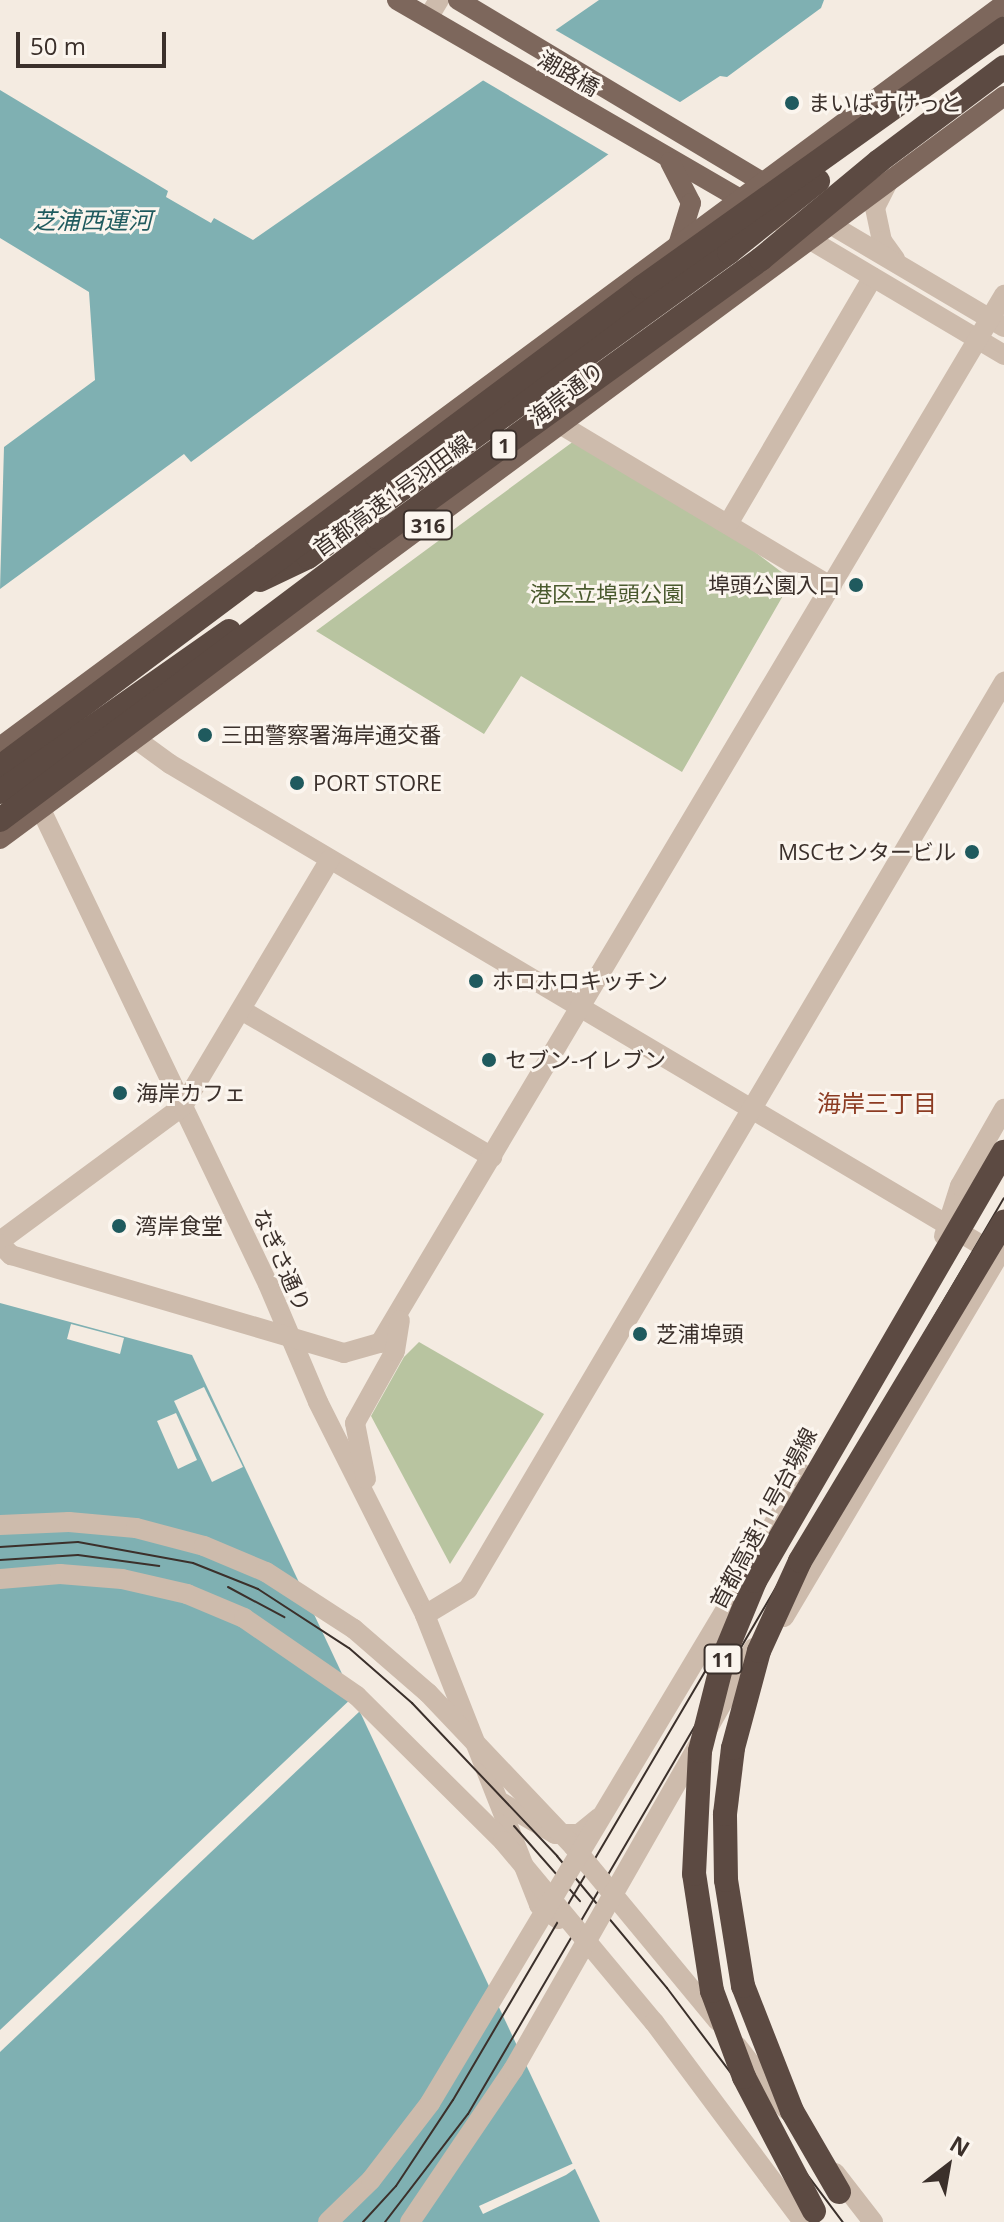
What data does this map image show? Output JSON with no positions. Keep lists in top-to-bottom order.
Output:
{
  "streets": {
    "highway": [
      "1",
      "首都高速1号羽田線",
      "首都高速11号台場線",
      "11"
    ],
    "main road": ["潮路橋", "海岸通り", "316"],
    "street": ["なぎさ通り"]
  },
  "crossings": [
    ["海岸通り", "なぎさ通り"]
  ],
  "districts": ["海岸三丁目"],
  "water": ["芝浦西運河"],
  "parks": ["港区立埠頭公園"],
  "places": [
    "まいばすけっと",
    "埠頭公園入口",
    "三田警察署海岸通交番",
    "PORT STORE",
    "MSCセンタービル",
    "ホロホロキッチン",
    "セブン-イレブン",
    "海岸カフェ",
    "湾岸食堂",
    "芝浦埠頭"
  ],
  "scale_bar": "50 m",
  "north": "top right"
}
